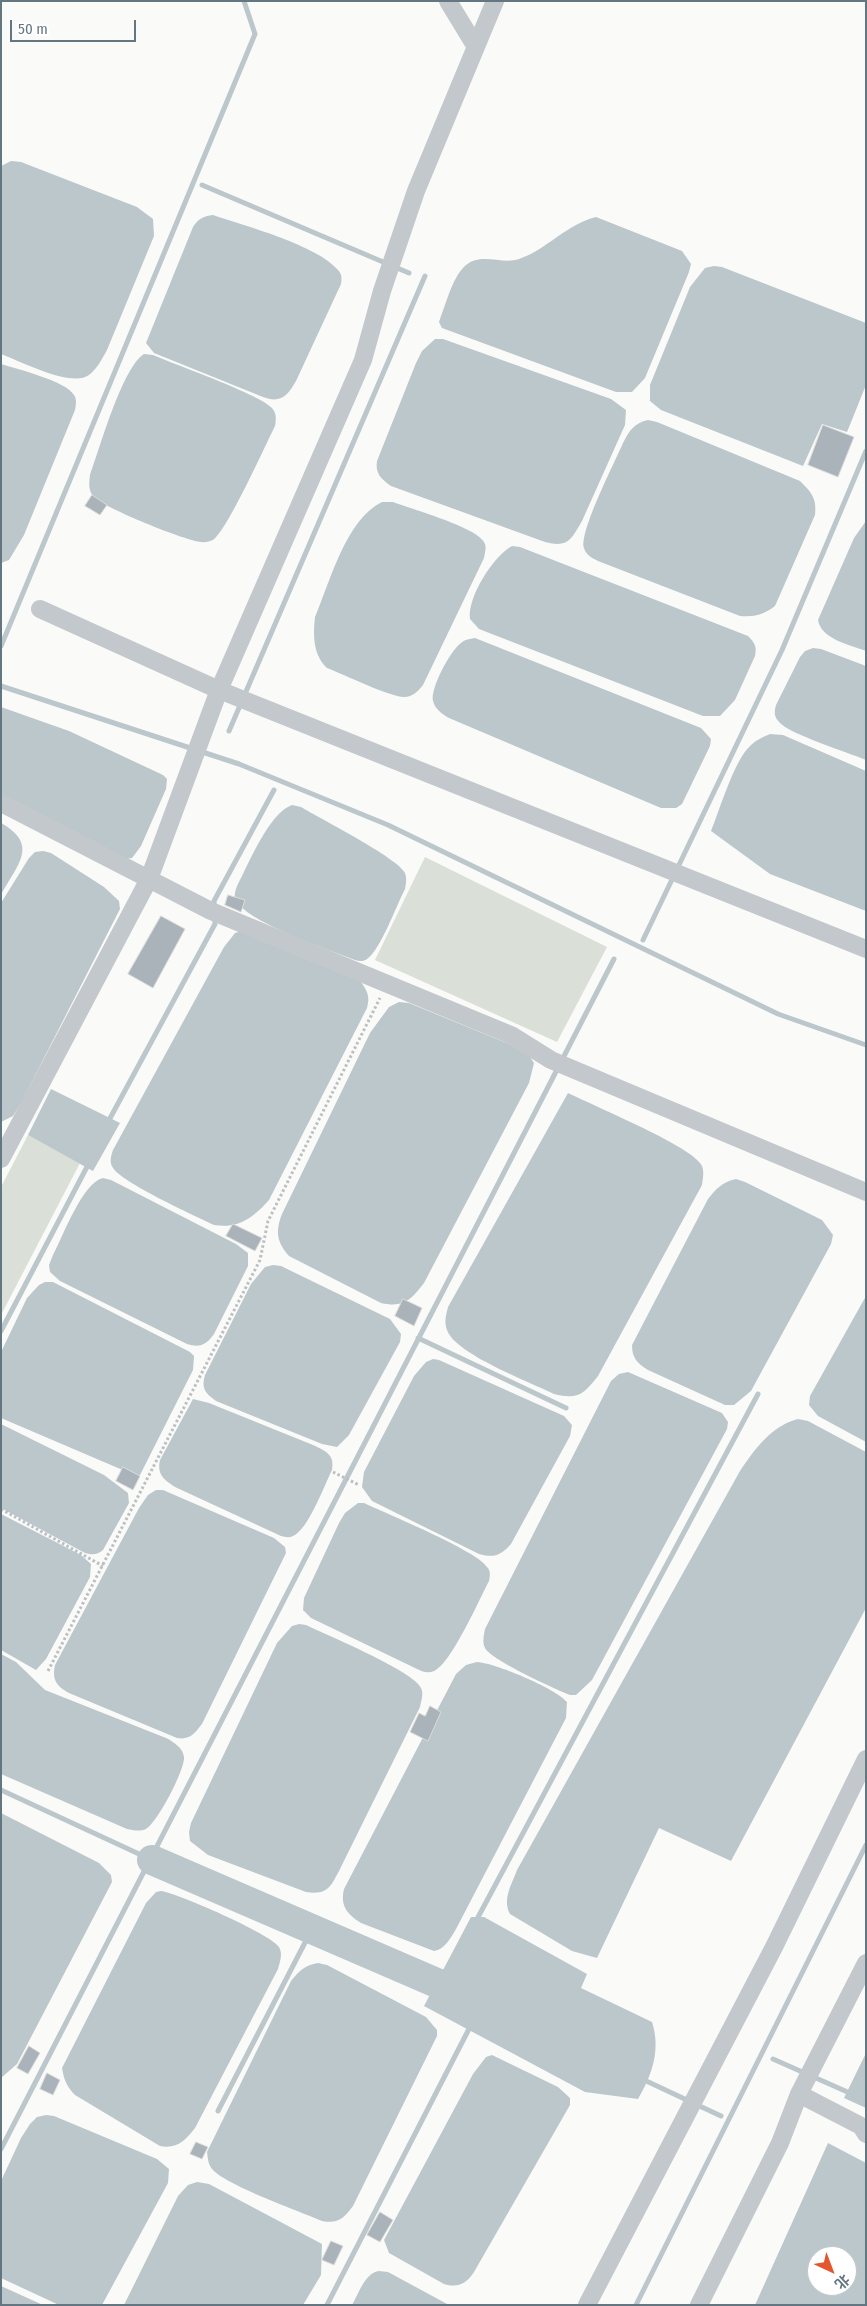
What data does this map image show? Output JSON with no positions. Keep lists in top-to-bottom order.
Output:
{
  "scale_bar": "50 m",
  "north": "bottom right"
}
